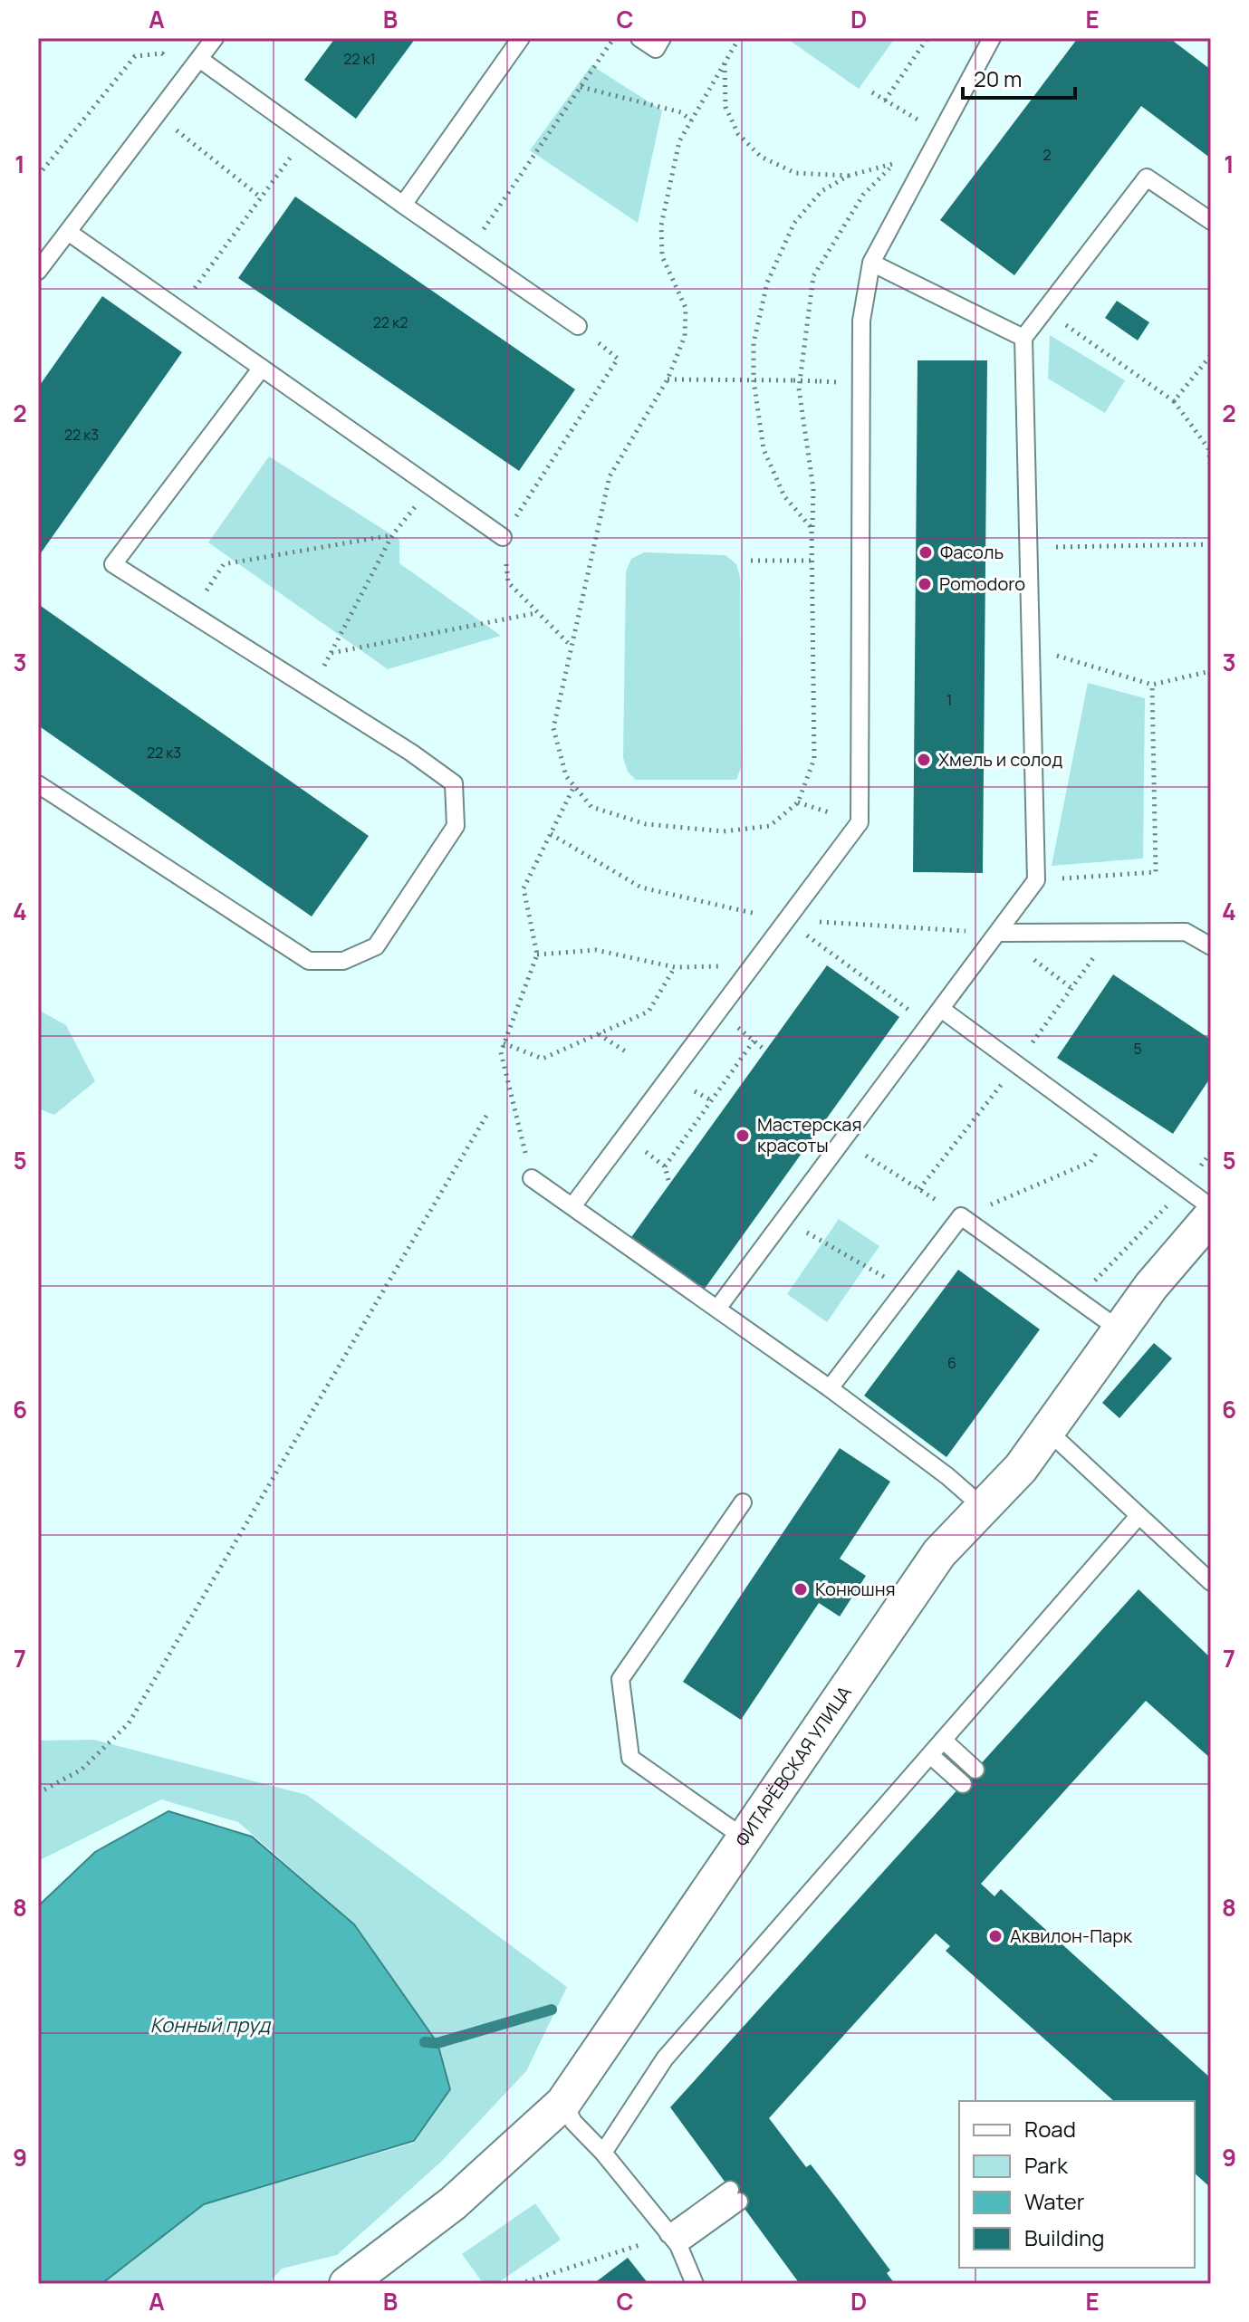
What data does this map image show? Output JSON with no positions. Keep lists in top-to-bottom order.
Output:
{
  "streets": {
    "street": ["ФИТАРЁВСКАЯ УЛИЦА"]
  },
  "water": ["Конный пруд"],
  "places": [
    "Фасоль",
    "Pomodoro",
    "Хмель и солод",
    "Мастерская красоты",
    "Конюшня",
    "Аквилон-Парк"
  ],
  "house_numbers": [
    "22 к1",
    "2",
    "22 к2",
    "22 к3",
    "1",
    "22 к3",
    "5",
    "6"
  ],
  "legend": [
    "Road",
    "Park",
    "Water",
    "Building"
  ],
  "scale_bar": "20 m",
  "grid": {
    "columns": [
      "A",
      "B",
      "C",
      "D",
      "E"
    ],
    "rows": [
      "1",
      "2",
      "3",
      "4",
      "5",
      "6",
      "7",
      "8",
      "9"
    ]
  }
}
